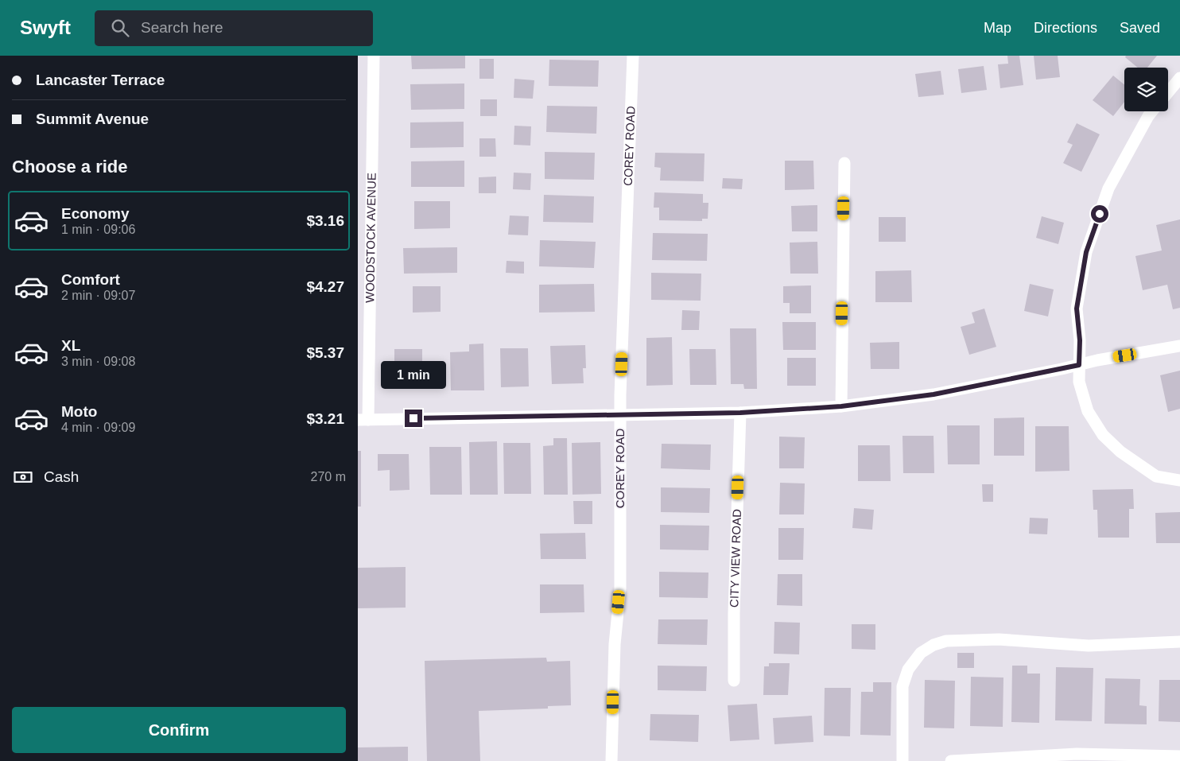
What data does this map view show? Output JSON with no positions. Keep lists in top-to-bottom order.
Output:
{
  "streets": {
    "street": ["COREY ROAD", "WOODSTOCK AVENUE", "CITY VIEW ROAD"]
  },
  "page": {
    "header": "Swyft",
    "search": "Search here",
    "nav": ["Map", "Directions", "Saved"],
    "banner": ["Lancaster Terrace", "Summit Avenue"],
    "heading": "Choose a ride",
    "list": [
      {
        "name": "Economy",
        "note": "1 min · 09:06",
        "value": "$3.16"
      },
      {
        "name": "Comfort",
        "note": "2 min · 09:07",
        "value": "$4.27"
      },
      {
        "name": "XL",
        "note": "3 min · 09:08",
        "value": "$5.37"
      },
      {
        "name": "Moto",
        "note": "4 min · 09:09",
        "value": "$3.21"
      }
    ],
    "bubble": "1 min",
    "pay": ["Cash", "270 m"],
    "buttons": "Confirm"
  }
}
